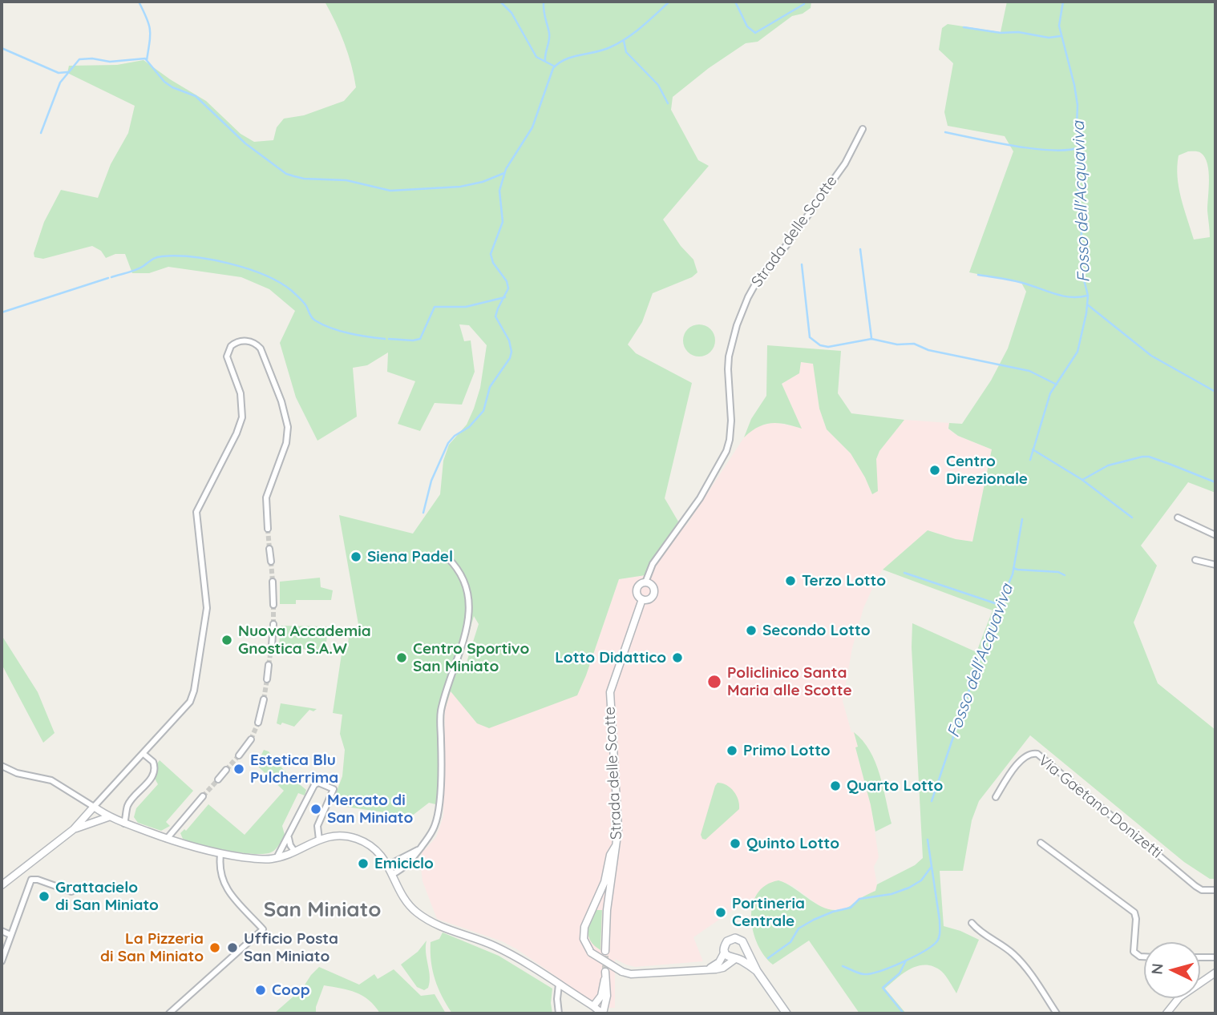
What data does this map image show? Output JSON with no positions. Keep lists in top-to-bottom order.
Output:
{
  "streets": {
    "street": ["Strada delle Scotte", "Via Gaetano Donizetti"]
  },
  "districts": ["San Miniato"],
  "water": ["Fosso dell'Acquaviva"],
  "places": [
    "Centro Direzionale",
    "Siena Padel",
    "Terzo Lotto",
    "Secondo Lotto",
    "Nuova Accademia Gnostica S.A.W",
    "Centro Sportivo San Miniato",
    "Lotto Didattico",
    "Policlinico Santa Maria alle Scotte",
    "Primo Lotto",
    "Estetica Blu Pulcherrima",
    "Quarto Lotto",
    "Mercato di San Miniato",
    "Quinto Lotto",
    "Emiciclo",
    "Grattacielo di San Miniato",
    "Portineria Centrale",
    "La Pizzeria di San Miniato",
    "Ufficio Posta San Miniato",
    "Coop"
  ],
  "north": "left"
}
